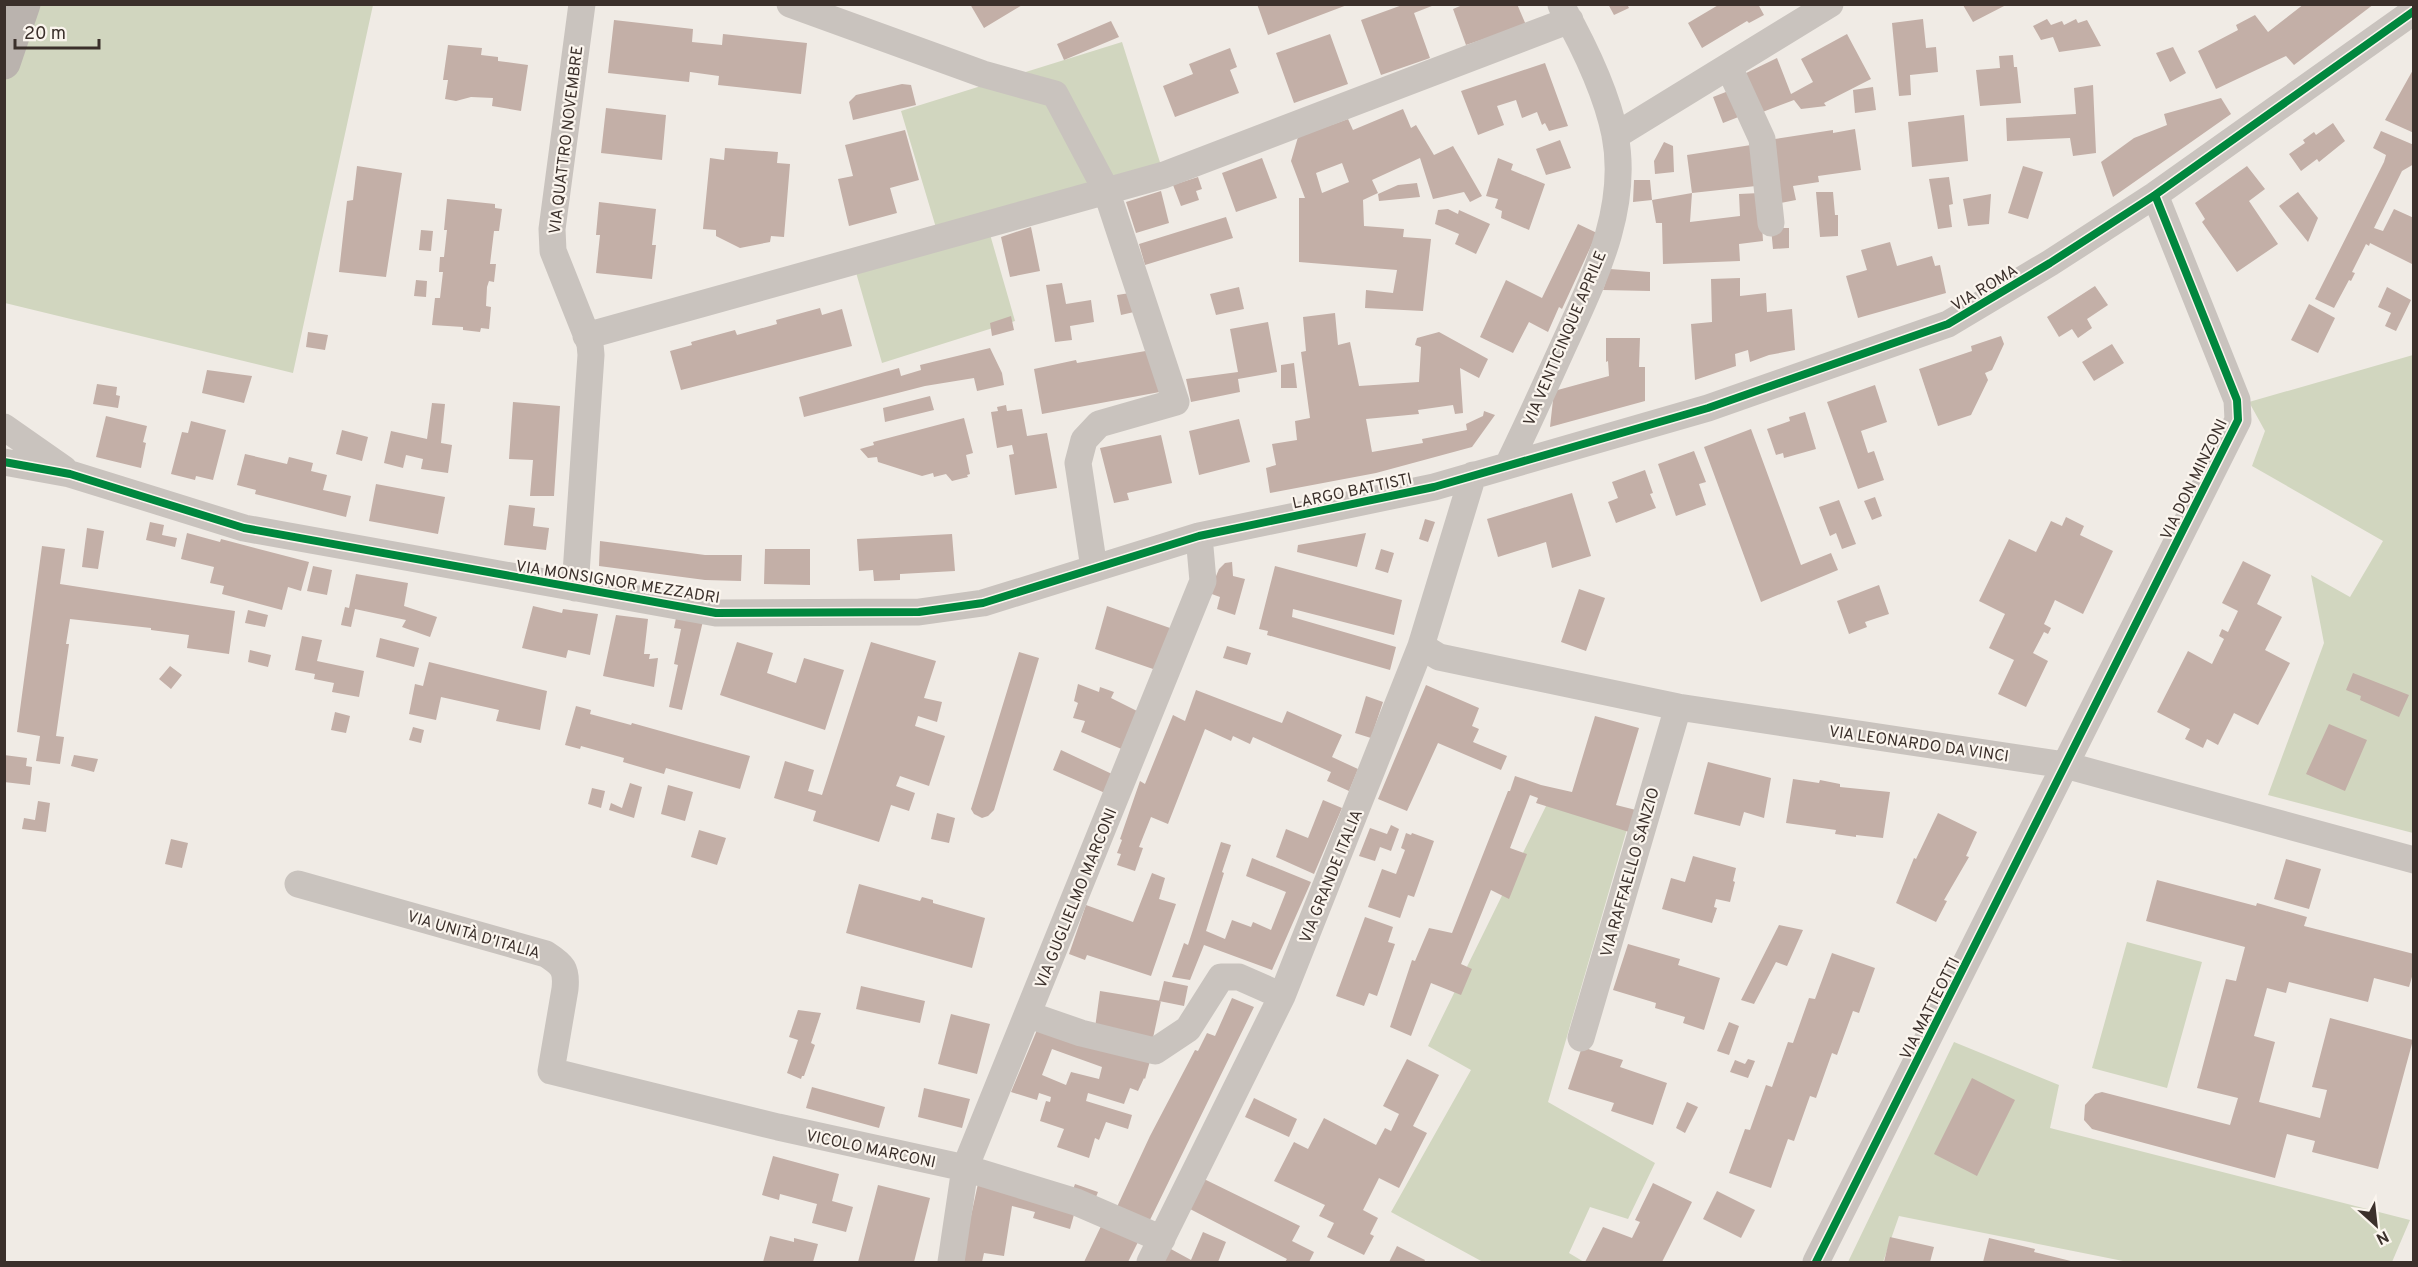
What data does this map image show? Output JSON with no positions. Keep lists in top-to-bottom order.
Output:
{
  "streets": {
    "street": [
      "VIA QUATTRO NOVEMBRE",
      "VIA ROMA",
      "VIA VENTICINQUE APRILE",
      "VIA DON MINZONI",
      "LARGO BATTISTI",
      "VIA MONSIGNOR MEZZADRI",
      "VIA LEONARDO DA VINCI",
      "VIA RAFFAELLO SANZIO",
      "VIA GRANDE ITALIA",
      "VIA GUGLIELMO MARCONI",
      "VIA UNITÀ D'ITALIA",
      "VIA MATTEOTTI",
      "VICOLO MARCONI"
    ]
  },
  "crossings": [
    ["VIA QUATTRO NOVEMBRE", "VIA MONSIGNOR MEZZADRI"],
    ["VIA ROMA", "VIA VENTICINQUE APRILE"],
    ["VIA ROMA", "VIA DON MINZONI"],
    ["VIA ROMA", "LARGO BATTISTI"],
    ["VIA VENTICINQUE APRILE", "LARGO BATTISTI"],
    ["VIA DON MINZONI", "VIA LEONARDO DA VINCI"],
    ["VIA DON MINZONI", "VIA MATTEOTTI"],
    ["LARGO BATTISTI", "VIA MONSIGNOR MEZZADRI"],
    ["LARGO BATTISTI", "VIA GRANDE ITALIA"],
    ["LARGO BATTISTI", "VIA GUGLIELMO MARCONI"],
    ["VIA MONSIGNOR MEZZADRI", "VIA GUGLIELMO MARCONI"],
    ["VIA LEONARDO DA VINCI", "VIA RAFFAELLO SANZIO"],
    ["VIA LEONARDO DA VINCI", "VIA GRANDE ITALIA"],
    ["VIA LEONARDO DA VINCI", "VIA MATTEOTTI"],
    ["VIA GRANDE ITALIA", "VICOLO MARCONI"],
    ["VIA GUGLIELMO MARCONI", "VICOLO MARCONI"],
    ["VIA UNITÀ D'ITALIA", "VICOLO MARCONI"]
  ],
  "scale_bar": "20 m",
  "north": "bottom right"
}
